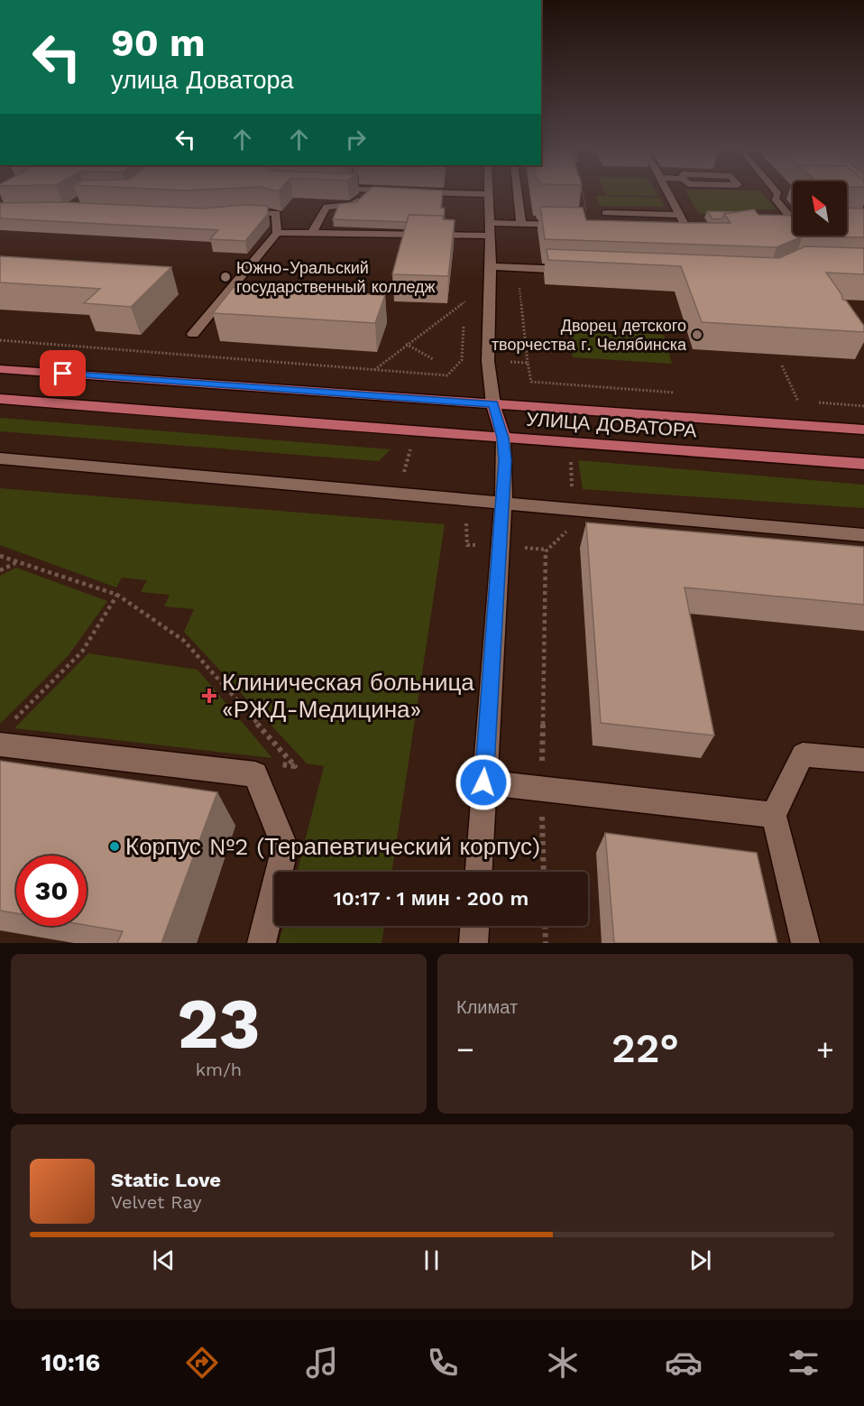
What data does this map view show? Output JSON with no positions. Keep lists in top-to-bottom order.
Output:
{
  "streets": {
    "main road": ["УЛИЦА ДОВАТОРА"]
  },
  "places": {
    "other": ["Южно-Уральский государственный колледж", "Дворец детского творчества г. Челябинска", "Корпус №2 (Терапевтический корпус)"],
    "health": ["Клиническая больница «РЖД-Медицина»"]
  },
  "north": "top left",
  "page": {
    "turn": ["90 m", "улица Доватора"],
    "limit": "30",
    "trip": "10:17 · 1 мин · 200 m",
    "tile": [
      ["23", "km/h"],
      "Климат"
    ],
    "heat": ["−", "22°", "+"],
    "song": ["Static Love", "Velvet Ray"],
    "tabs": "10:16"
  }
}
